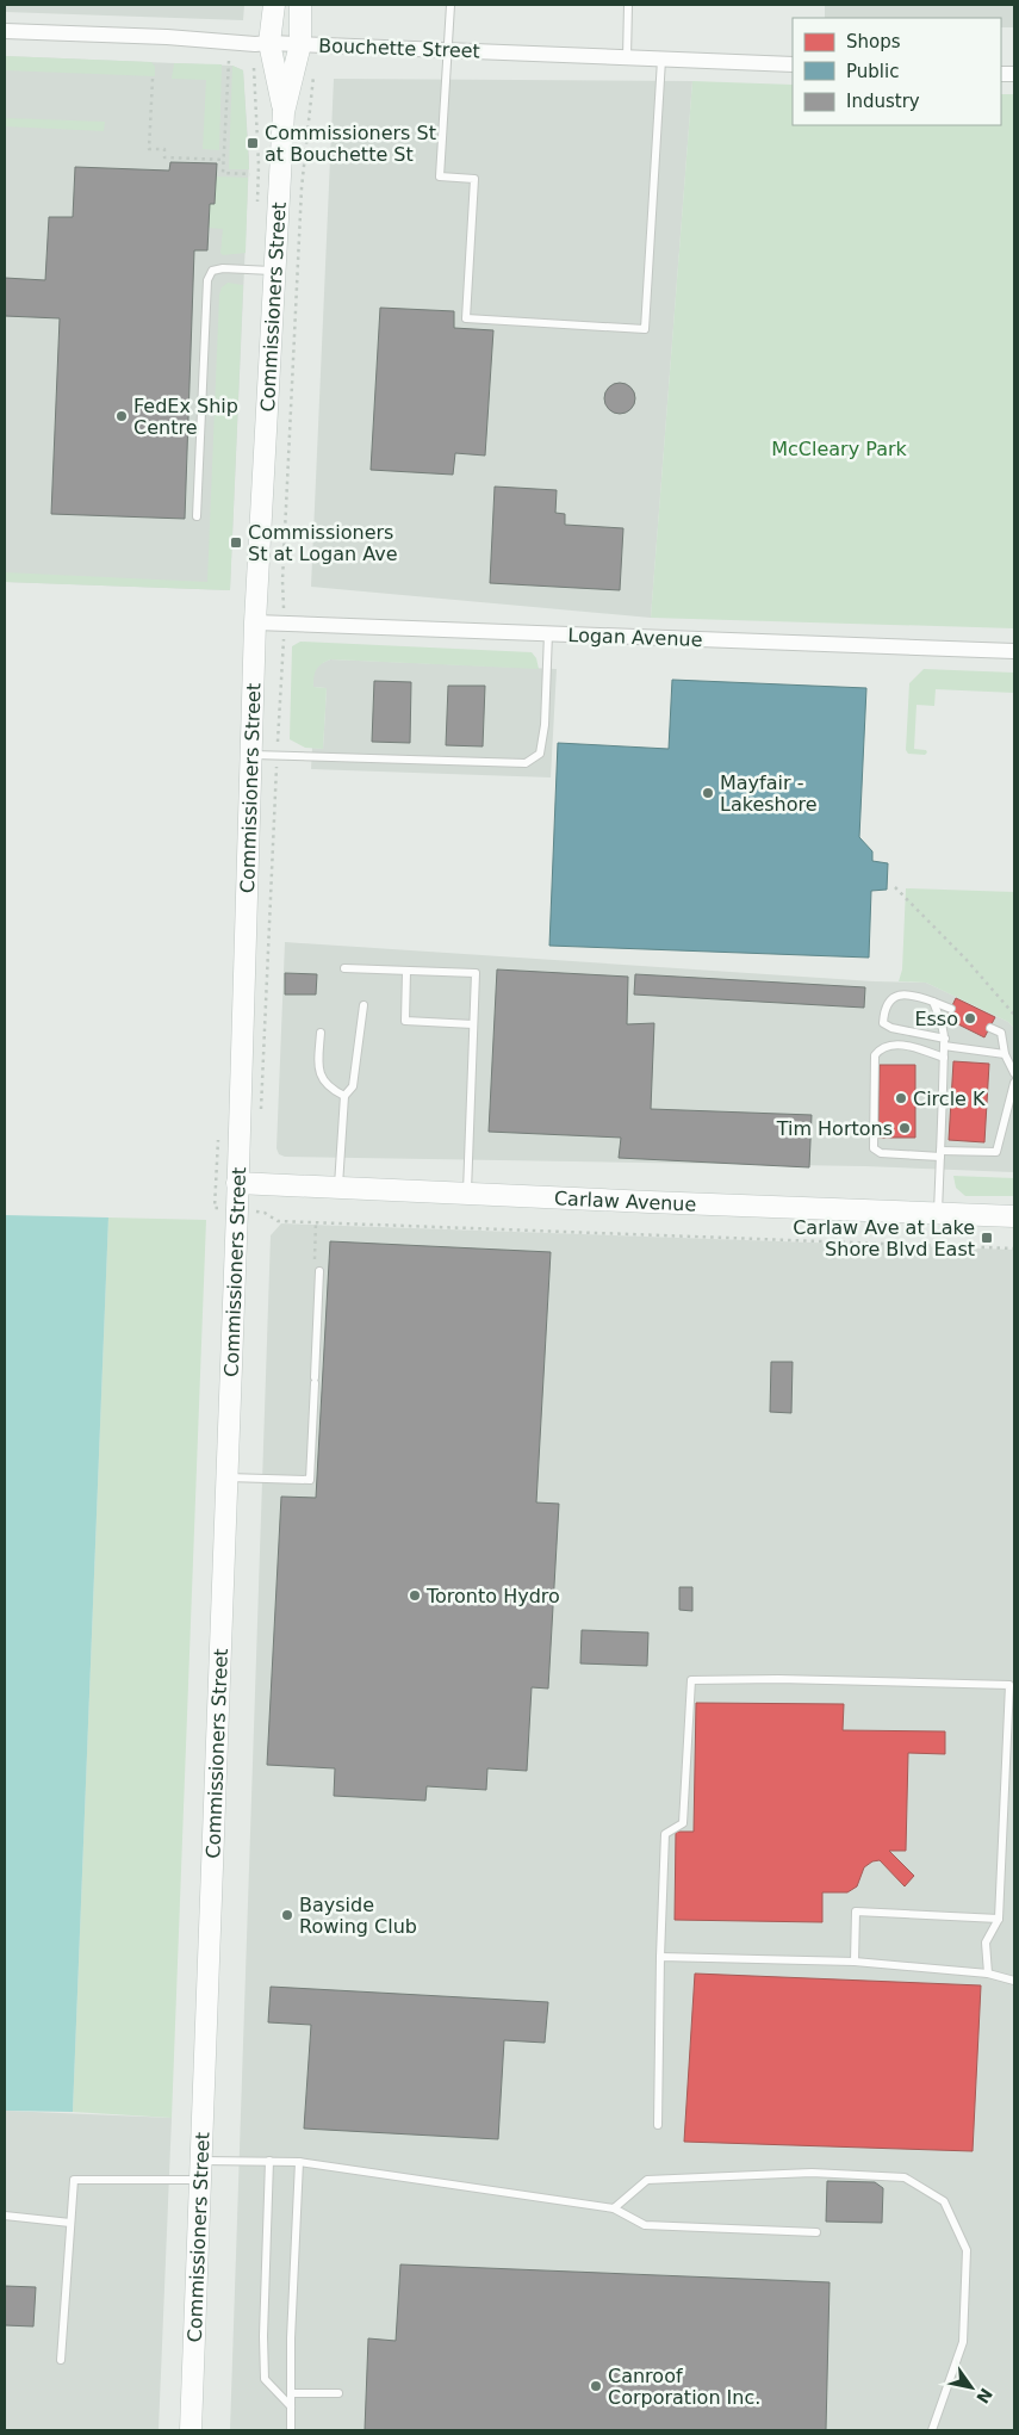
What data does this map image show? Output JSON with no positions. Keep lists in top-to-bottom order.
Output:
{
  "streets": {
    "street": [
      "Bouchette Street",
      "Commissioners Street",
      "Logan Avenue",
      "Carlaw Avenue"
    ]
  },
  "crossings": [
    ["Bouchette Street", "Commissioners Street"],
    ["Commissioners Street", "Logan Avenue"],
    ["Commissioners Street", "Carlaw Avenue"]
  ],
  "parks": ["McCleary Park"],
  "places": {
    "transit": ["Commissioners St at Bouchette St", "Commissioners St at Logan Ave", "Carlaw Ave at Lake Shore Blvd East"],
    "other": [
      "FedEx Ship Centre",
      "Mayfair - Lakeshore",
      "Esso",
      "Circle K",
      "Tim Hortons",
      "Toronto Hydro",
      "Bayside Rowing Club",
      "Canroof Corporation Inc."
    ]
  },
  "legend": ["Shops", "Public", "Industry"],
  "north": "bottom right"
}
